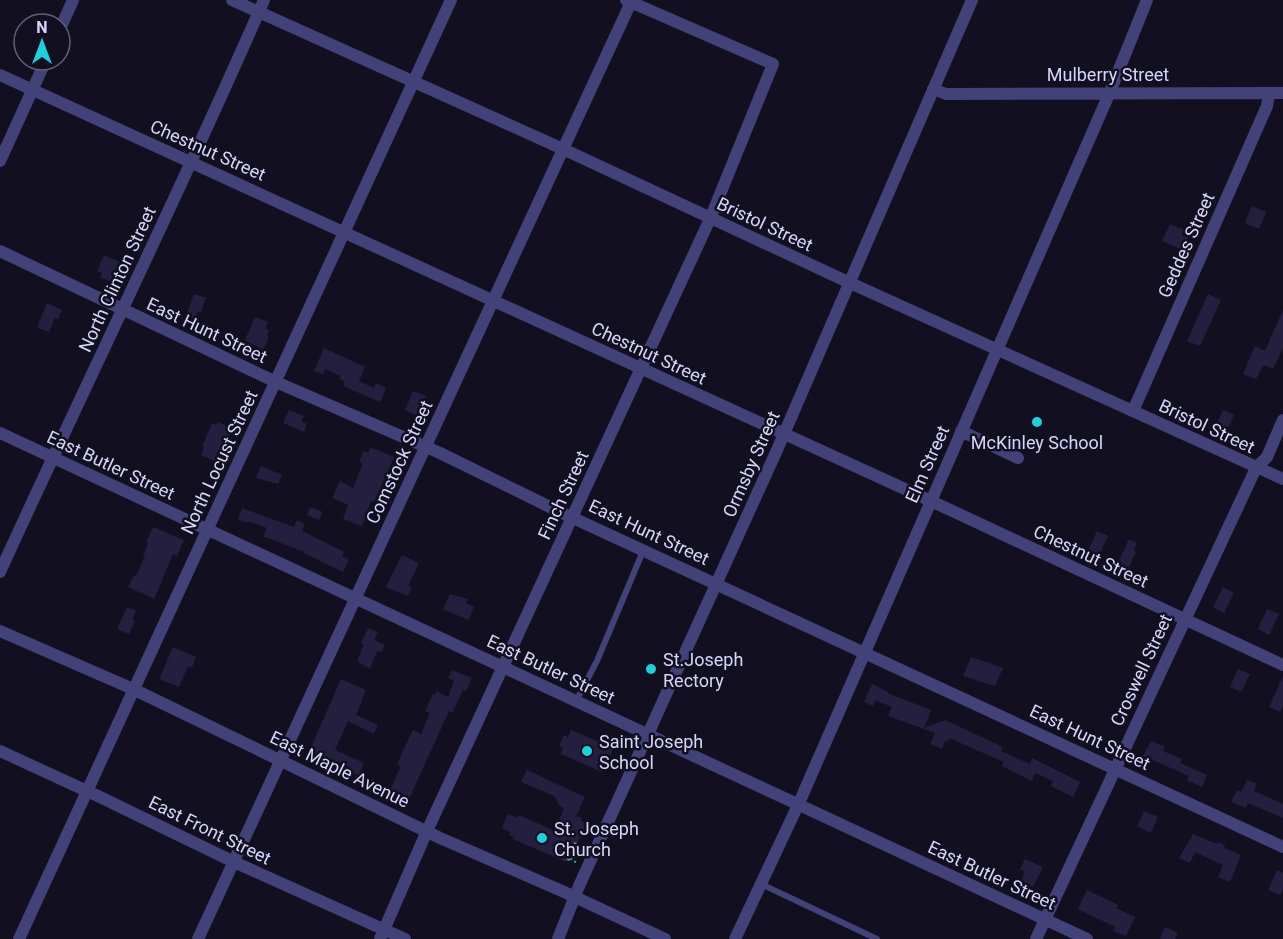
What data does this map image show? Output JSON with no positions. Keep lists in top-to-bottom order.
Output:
{
  "streets": {
    "street": [
      "Mulberry Street",
      "Chestnut Street",
      "Bristol Street",
      "Geddes Street",
      "North Clinton Street",
      "East Hunt Street",
      "North Locust Street",
      "Comstock Street",
      "Ormsby Street",
      "Elm Street",
      "East Butler Street",
      "Finch Street",
      "Croswell Street",
      "East Maple Avenue",
      "East Front Street"
    ]
  },
  "crossings": [
    ["Mulberry Street", "Geddes Street"],
    ["Mulberry Street", "Ormsby Street"],
    ["Mulberry Street", "Elm Street"],
    ["Chestnut Street", "North Clinton Street"],
    ["Chestnut Street", "North Locust Street"],
    ["Chestnut Street", "Comstock Street"],
    ["Chestnut Street", "Ormsby Street"],
    ["Chestnut Street", "Elm Street"],
    ["Chestnut Street", "Finch Street"],
    ["Chestnut Street", "Croswell Street"],
    ["Bristol Street", "Geddes Street"],
    ["Bristol Street", "North Clinton Street"],
    ["Bristol Street", "North Locust Street"],
    ["Bristol Street", "Comstock Street"],
    ["Bristol Street", "Ormsby Street"],
    ["Bristol Street", "Elm Street"],
    ["Bristol Street", "Finch Street"],
    ["Bristol Street", "Croswell Street"],
    ["North Clinton Street", "East Hunt Street"],
    ["North Clinton Street", "East Butler Street"],
    ["East Hunt Street", "North Locust Street"],
    ["East Hunt Street", "Comstock Street"],
    ["East Hunt Street", "Ormsby Street"],
    ["East Hunt Street", "Elm Street"],
    ["East Hunt Street", "Finch Street"],
    ["East Hunt Street", "Croswell Street"],
    ["North Locust Street", "East Butler Street"],
    ["North Locust Street", "East Maple Avenue"],
    ["North Locust Street", "East Front Street"],
    ["Comstock Street", "East Butler Street"],
    ["Comstock Street", "Finch Street"],
    ["Comstock Street", "East Maple Avenue"],
    ["Comstock Street", "East Front Street"],
    ["Ormsby Street", "East Butler Street"],
    ["Ormsby Street", "East Maple Avenue"],
    ["Elm Street", "East Butler Street"],
    ["East Butler Street", "Finch Street"],
    ["East Butler Street", "Croswell Street"],
    ["Finch Street", "East Maple Avenue"],
    ["Finch Street", "East Front Street"]
  ],
  "places": [
    "McKinley School",
    "St.Joseph Rectory",
    "Saint Joseph School",
    "St. Joseph Church"
  ],
  "north": "top"
}
